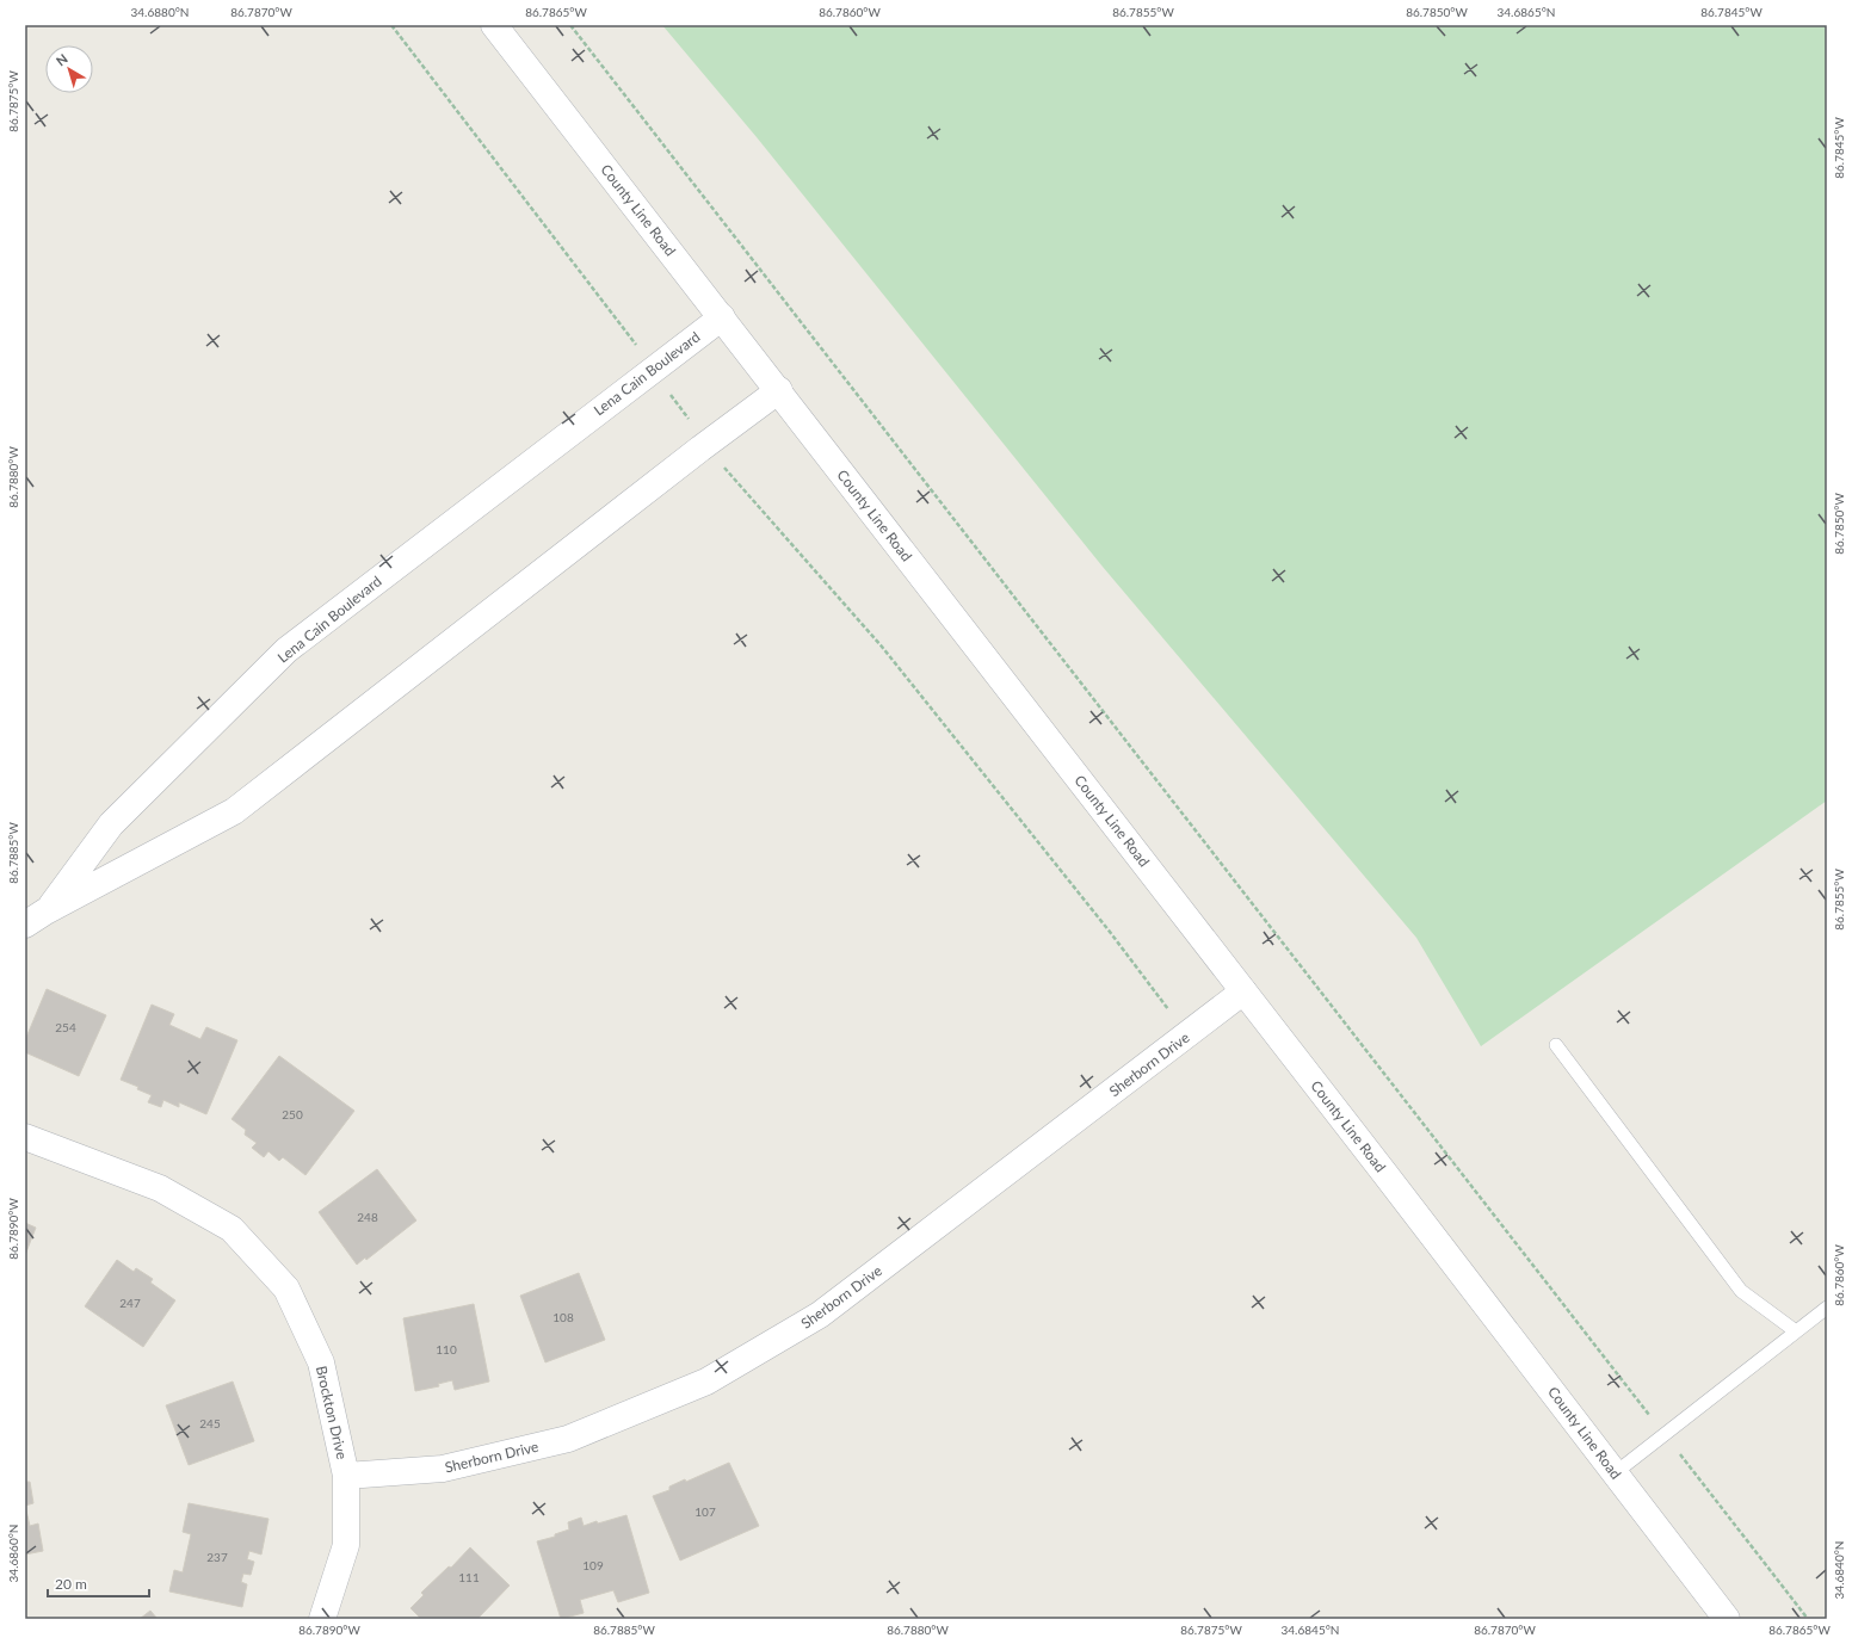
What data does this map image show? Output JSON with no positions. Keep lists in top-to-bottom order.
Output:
{
  "streets": {
    "street": [
      "County Line Road",
      "Lena Cain Boulevard",
      "Sherborn Drive",
      "Brockton Drive"
    ]
  },
  "crossings": [
    ["County Line Road", "Lena Cain Boulevard"],
    ["County Line Road", "Sherborn Drive"],
    ["Sherborn Drive", "Brockton Drive"]
  ],
  "house_numbers": [
    "254",
    "250",
    "248",
    "247",
    "108",
    "110",
    "245",
    "107",
    "237",
    "109",
    "111"
  ],
  "scale_bar": "20 m",
  "north": "top left",
  "coordinates": [
    "34.6880°N",
    "86.7870°W",
    "86.7865°W",
    "86.7860°W",
    "86.7855°W",
    "86.7850°W",
    "34.6865°N",
    "86.7845°W",
    "86.7875°W",
    "86.7880°W",
    "86.7885°W",
    "86.7890°W",
    "34.6860°N",
    "34.6840°N",
    "34.6845°N"
  ]
}
